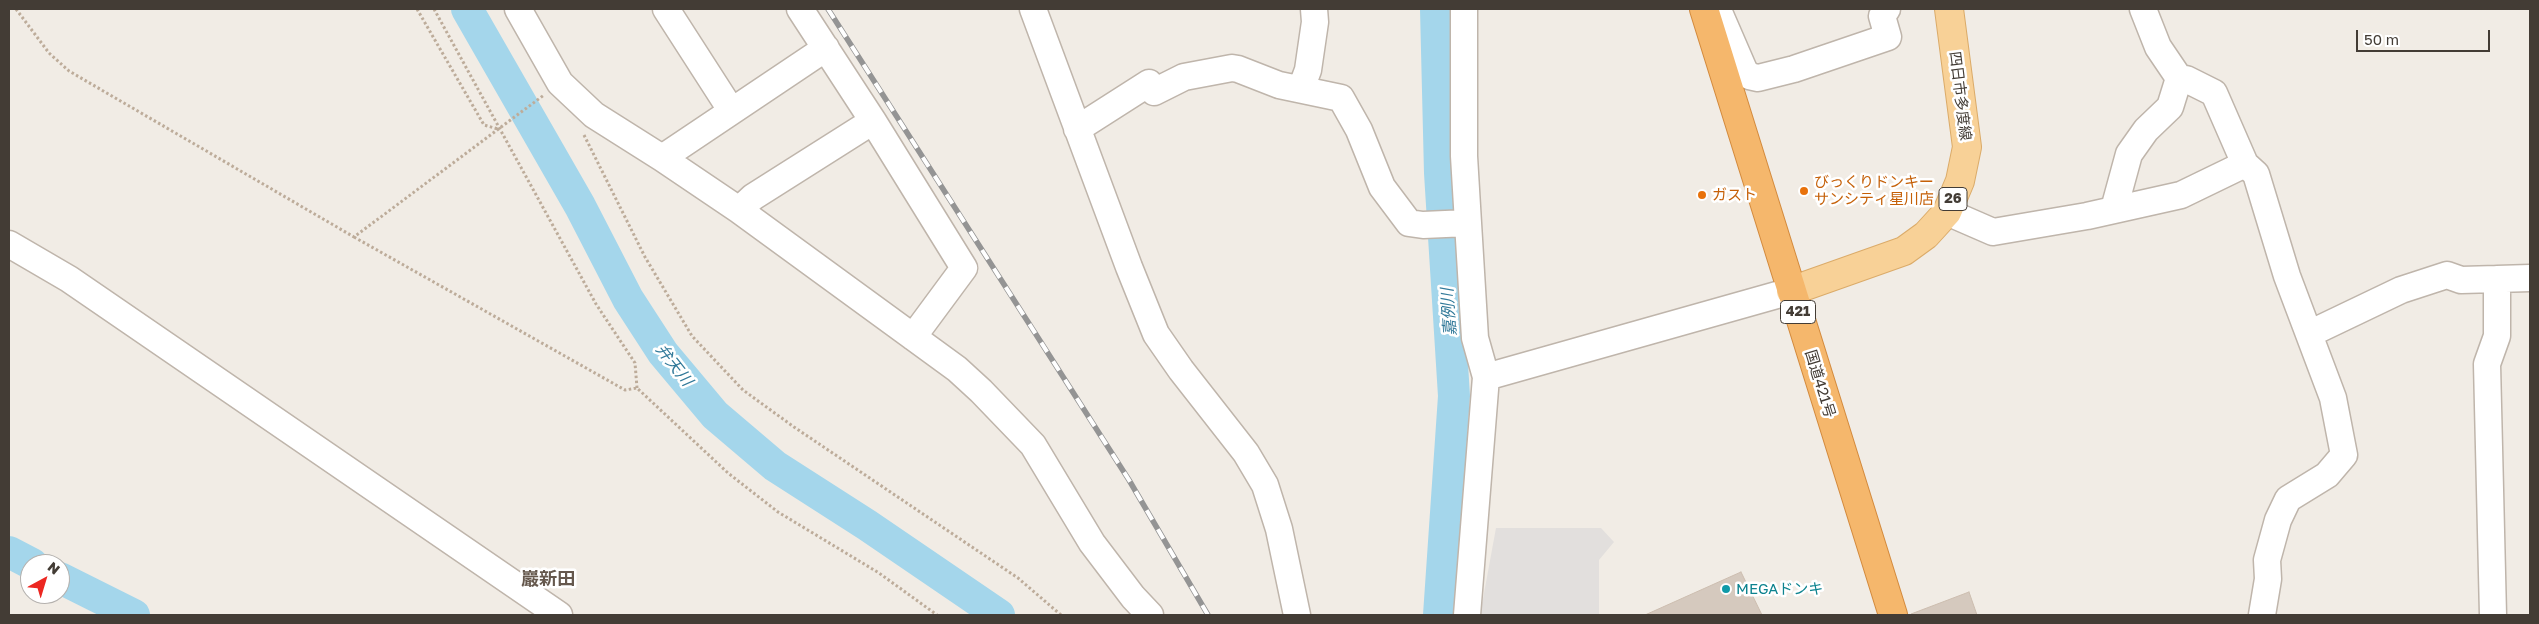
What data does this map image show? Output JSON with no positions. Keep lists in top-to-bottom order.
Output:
{
  "streets": {
    "highway": ["421", "国道421号"],
    "main road": ["四日市多度線", "26"]
  },
  "crossings": [
    ["四日市多度線", "国道421号"]
  ],
  "districts": ["巖新田"],
  "water": ["嘉例川", "弁天川"],
  "places": ["びっくりドンキー サンシティ星川店", "ガスト", "MEGAドンキ"],
  "scale_bar": "50 m",
  "north": "top right"
}
